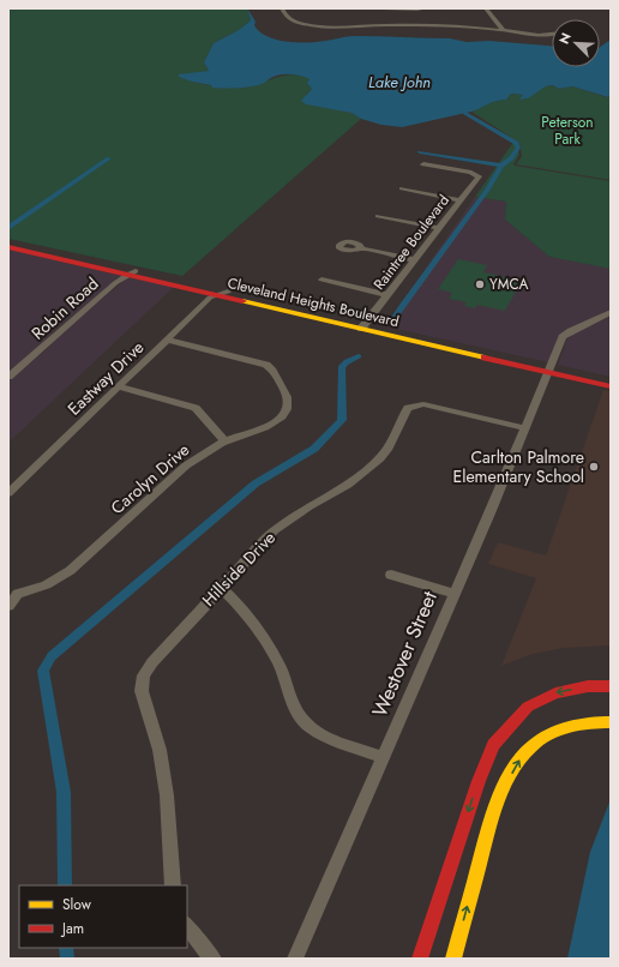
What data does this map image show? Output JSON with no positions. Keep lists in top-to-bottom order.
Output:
{
  "streets": {
    "main road": ["Cleveland Heights Boulevard"],
    "street": [
      "Raintree Boulevard",
      "Robin Road",
      "Eastway Drive",
      "Carolyn Drive",
      "Hillside Drive",
      "Westover Street"
    ]
  },
  "crossings": [
    ["Raintree Boulevard", "Cleveland Heights Boulevard"],
    ["Cleveland Heights Boulevard", "Robin Road"],
    ["Cleveland Heights Boulevard", "Eastway Drive"],
    ["Cleveland Heights Boulevard", "Westover Street"],
    ["Eastway Drive", "Carolyn Drive"],
    ["Hillside Drive", "Westover Street"]
  ],
  "water": ["Lake John"],
  "parks": ["Peterson Park"],
  "places": ["YMCA", "Carlton Palmore Elementary School"],
  "legend": ["Slow", "Jam"],
  "north": "top left"
}
